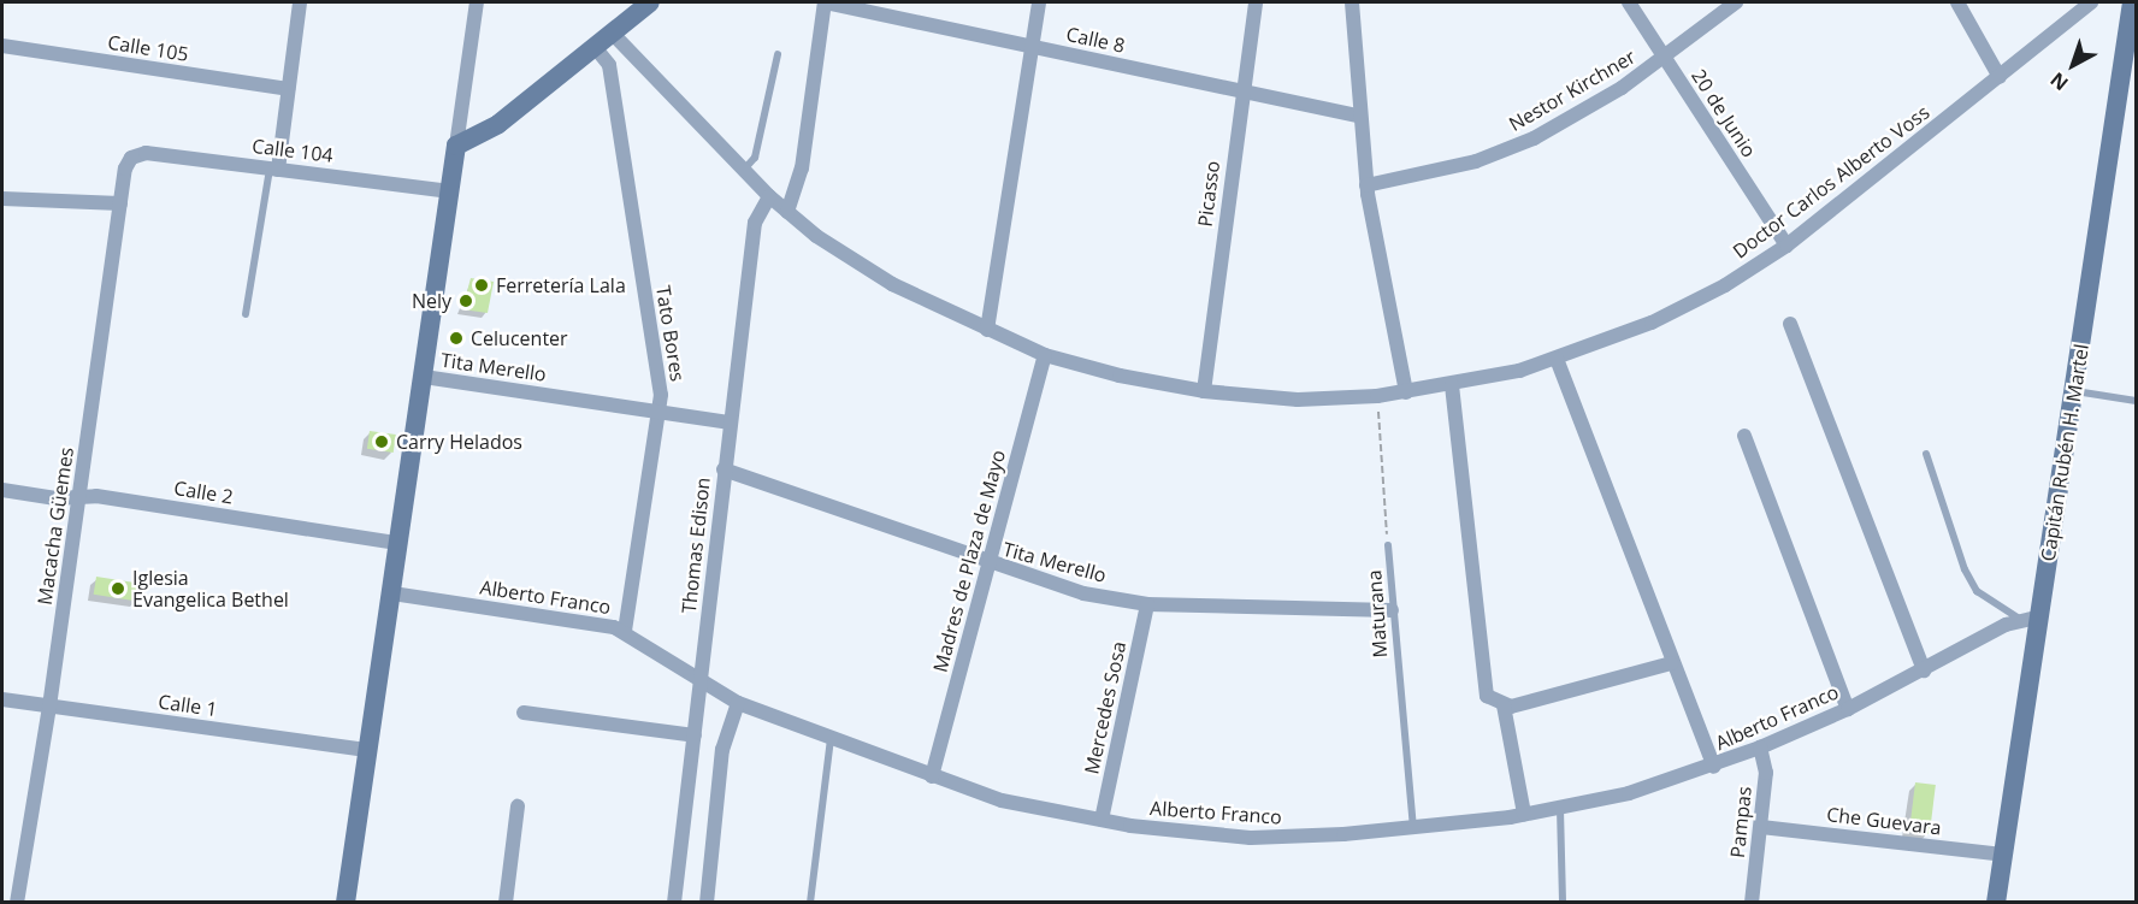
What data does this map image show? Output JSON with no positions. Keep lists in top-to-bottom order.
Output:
{
  "streets": {
    "street": [
      "Calle 8",
      "Calle 105",
      "Nestor Kirchner",
      "20 de Junio",
      "Calle 104",
      "Doctor Carlos Alberto Voss",
      "Picasso",
      "Tato Bores",
      "Tita Merello",
      "Capitán Rubén H. Martel",
      "Calle 2",
      "Macacha Güemes",
      "Thomas Edison",
      "Madres de Plaza de Mayo",
      "Alberto Franco",
      "Calle 1",
      "Mercedes Sosa",
      "Che Guevara",
      "Pampas"
    ],
    "lane": ["Maturana"]
  },
  "crossings": [
    ["Calle 8", "Picasso"],
    ["Nestor Kirchner", "20 de Junio"],
    ["20 de Junio", "Doctor Carlos Alberto Voss"],
    ["Calle 104", "Macacha Güemes"],
    ["Doctor Carlos Alberto Voss", "Picasso"],
    ["Doctor Carlos Alberto Voss", "Thomas Edison"],
    ["Doctor Carlos Alberto Voss", "Madres de Plaza de Mayo"],
    ["Doctor Carlos Alberto Voss", "Maturana"],
    ["Tato Bores", "Tita Merello"],
    ["Tato Bores", "Alberto Franco"],
    ["Tita Merello", "Thomas Edison"],
    ["Tita Merello", "Madres de Plaza de Mayo"],
    ["Tita Merello", "Maturana"],
    ["Tita Merello", "Mercedes Sosa"],
    ["Capitán Rubén H. Martel", "Alberto Franco"],
    ["Capitán Rubén H. Martel", "Che Guevara"],
    ["Calle 2", "Macacha Güemes"],
    ["Macacha Güemes", "Calle 1"],
    ["Thomas Edison", "Alberto Franco"],
    ["Madres de Plaza de Mayo", "Alberto Franco"],
    ["Alberto Franco", "Maturana"],
    ["Alberto Franco", "Mercedes Sosa"],
    ["Alberto Franco", "Pampas"],
    ["Che Guevara", "Pampas"]
  ],
  "places": [
    "Ferretería Lala",
    "Nely",
    "Celucenter",
    "Carry Helados",
    "Iglesia Evangelica Bethel"
  ],
  "north": "bottom left"
}
